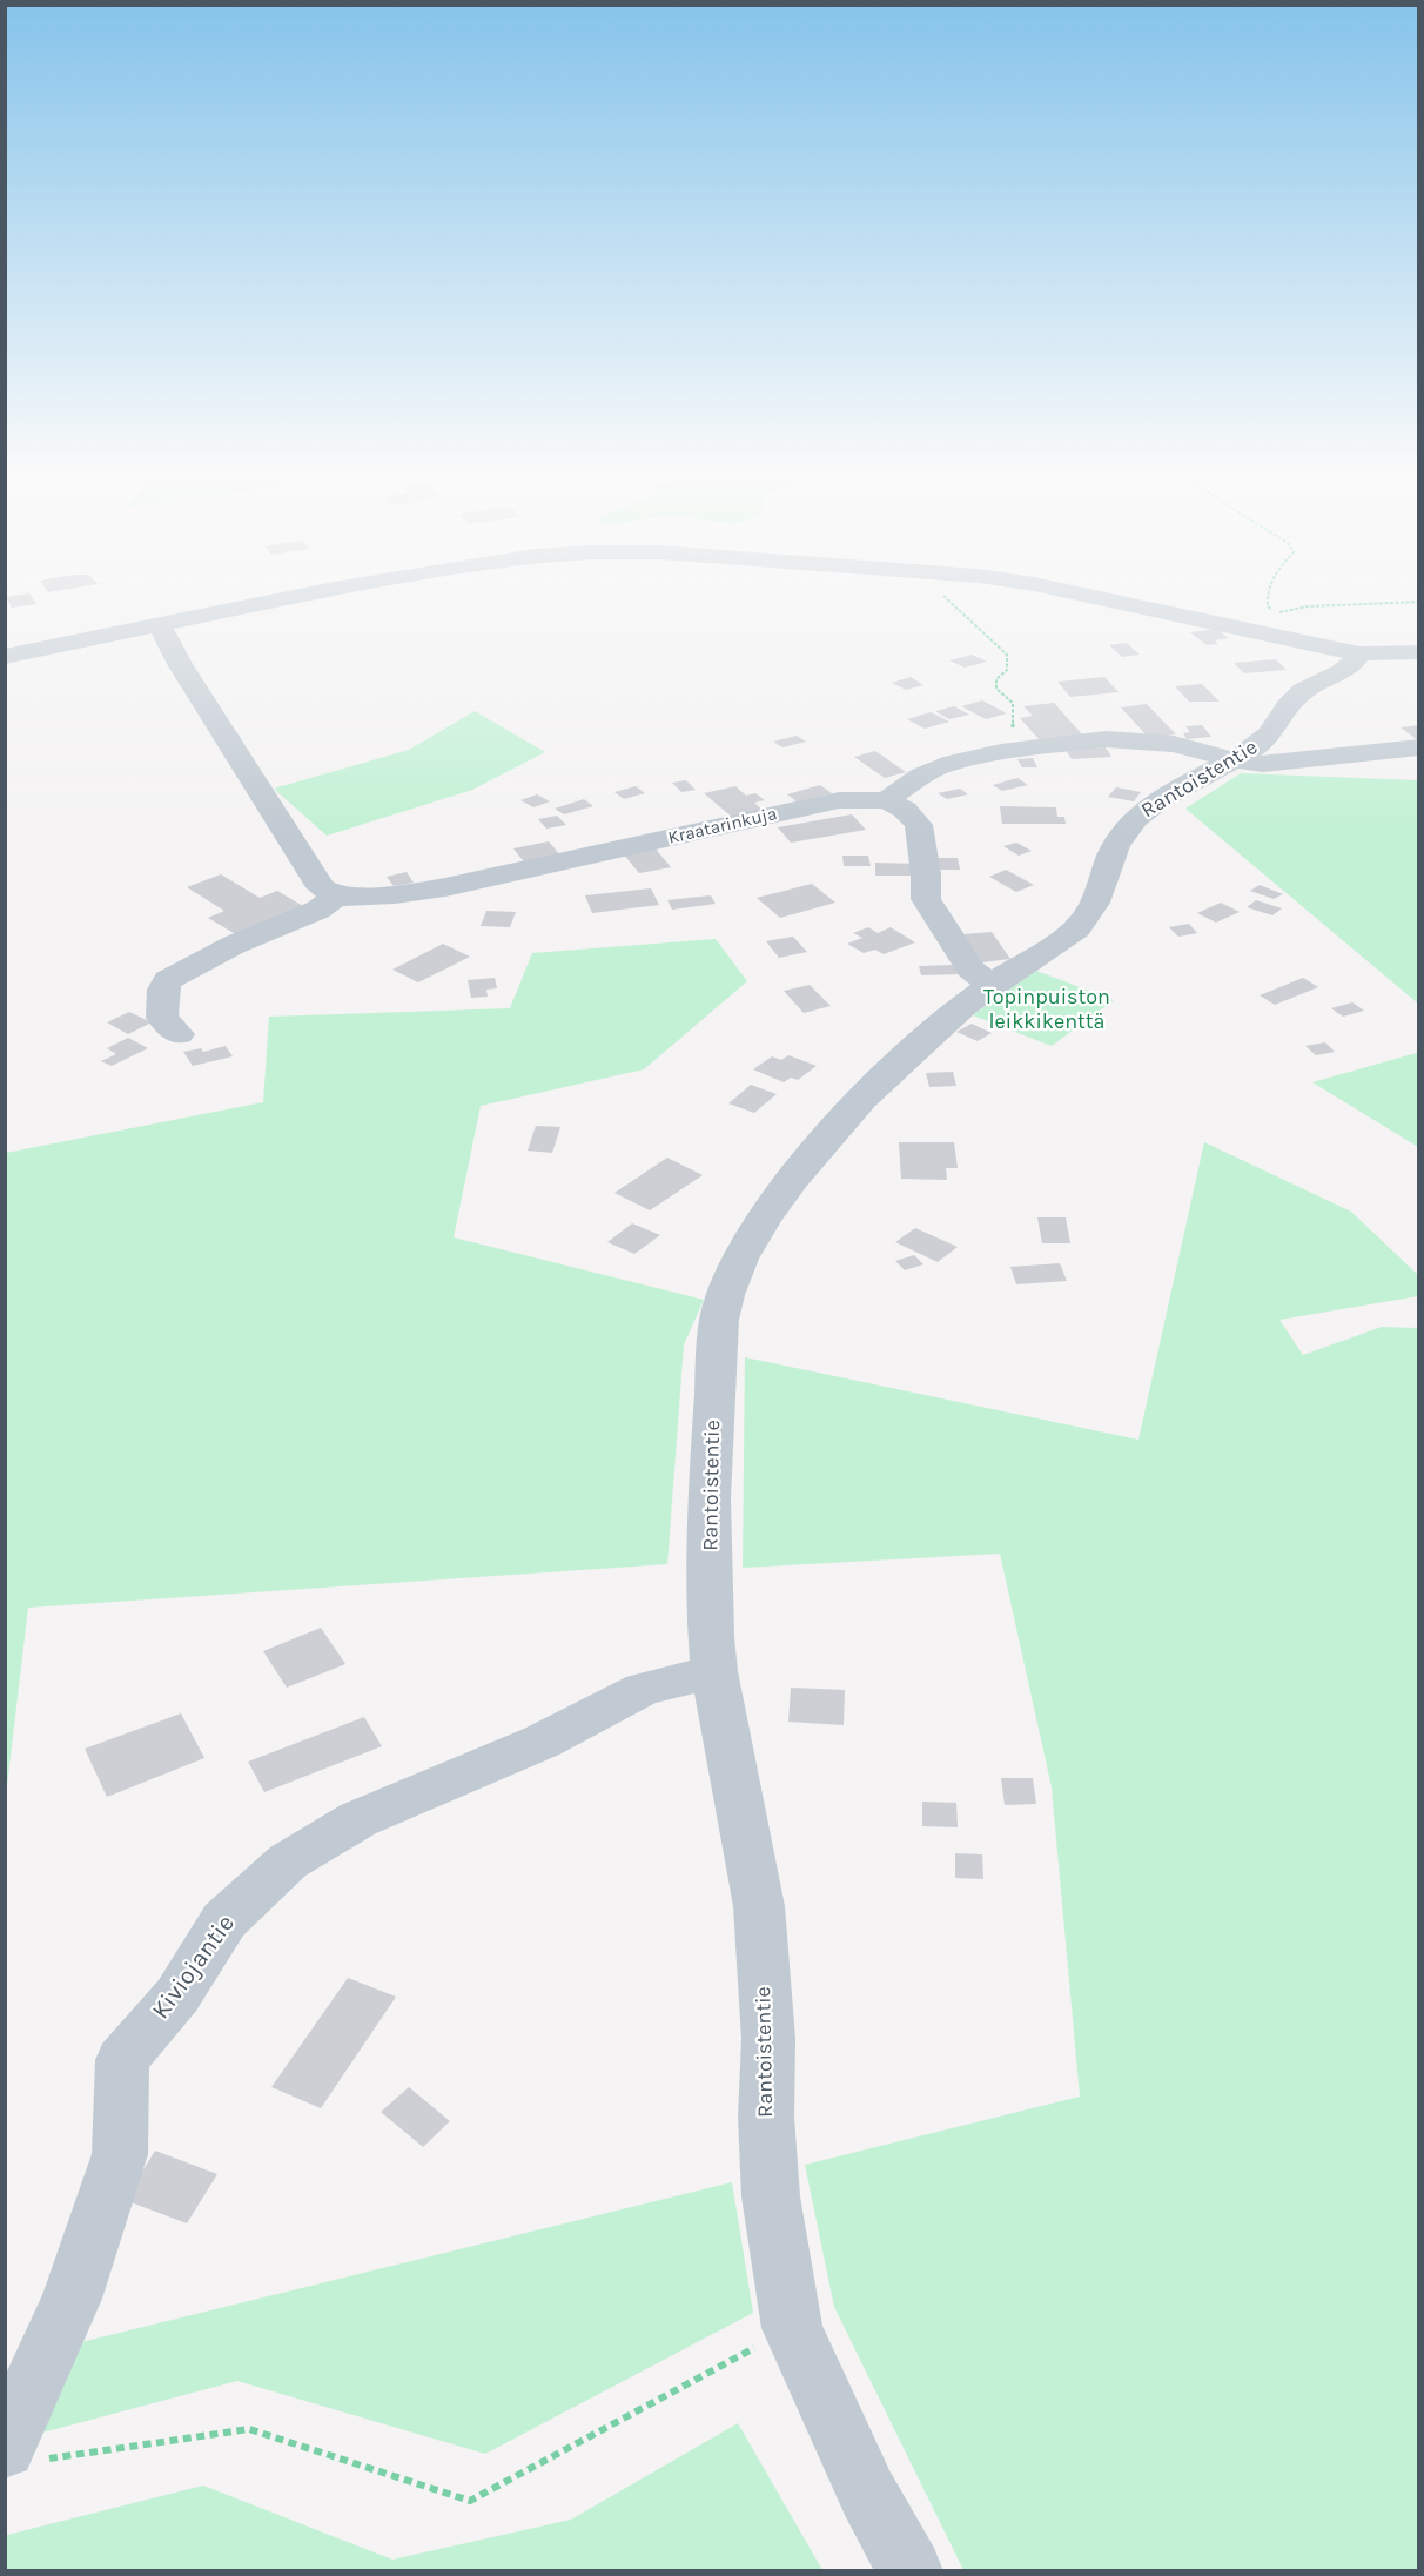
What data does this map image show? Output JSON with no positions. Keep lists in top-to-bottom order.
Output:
{
  "streets": {
    "street": ["Rantoistentie", "Kraatarinkuja", "Kiviojantie"]
  },
  "crossings": [
    ["Rantoistentie", "Kiviojantie"]
  ],
  "parks": ["Topinpuiston leikkikenttä"]
}
